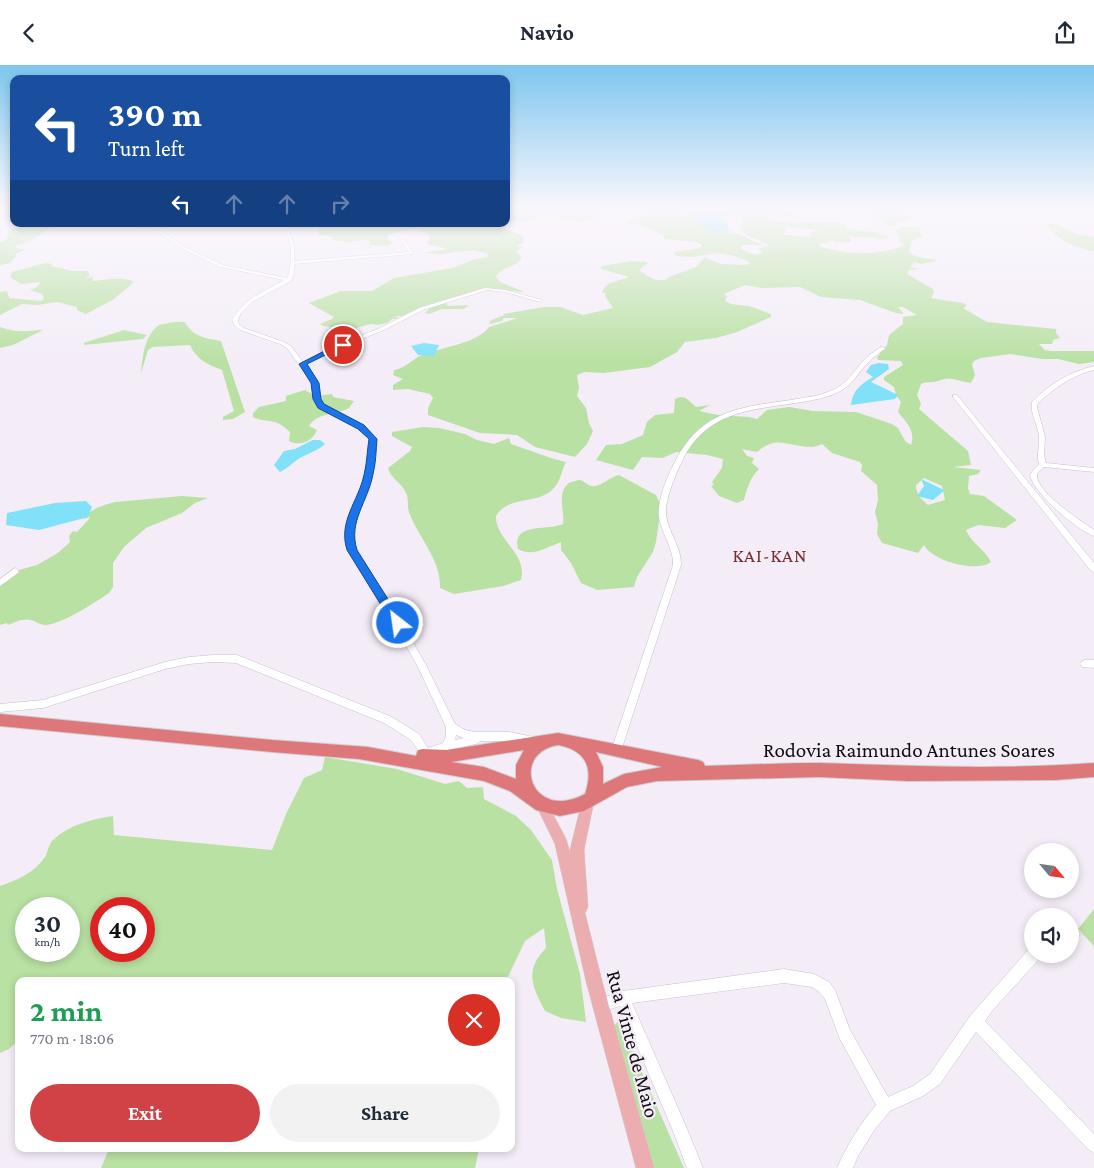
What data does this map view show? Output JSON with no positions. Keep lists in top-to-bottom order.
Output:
{
  "streets": {
    "highway": ["Rodovia Raimundo Antunes Soares"],
    "main road": ["Rua Vinte de Maio"]
  },
  "districts": ["KAI-KAN"],
  "north": "bottom right",
  "page": {
    "header": "Navio",
    "turn": ["390 m", "Turn left"],
    "speed": "30 km/h",
    "limit": "40",
    "heading": ["2 min", "770 m · 18:06"],
    "buttons": ["Exit", "Share"]
  }
}
